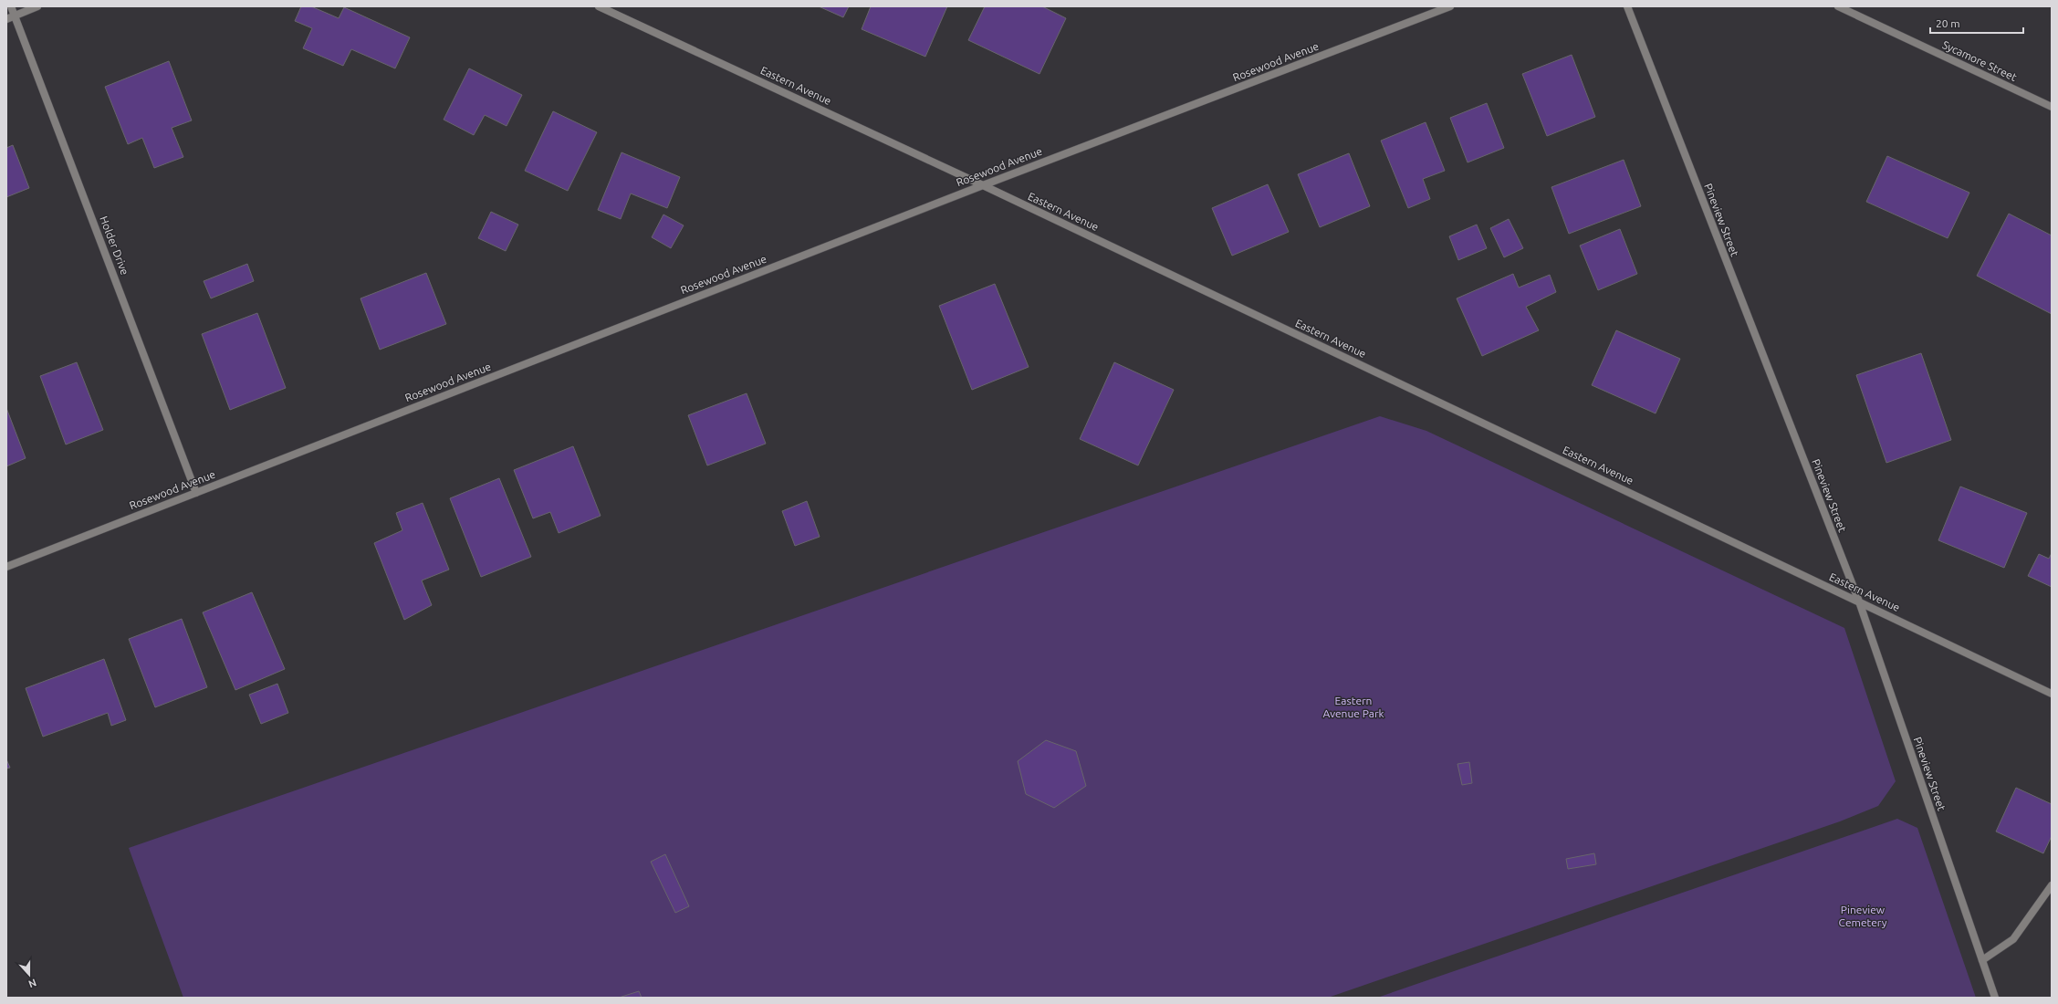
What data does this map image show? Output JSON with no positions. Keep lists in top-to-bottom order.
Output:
{
  "streets": {
    "street": [
      "Sycamore Street",
      "Rosewood Avenue",
      "Eastern Avenue",
      "Pineview Street",
      "Holder Drive"
    ]
  },
  "crossings": [
    ["Rosewood Avenue", "Eastern Avenue"],
    ["Rosewood Avenue", "Holder Drive"],
    ["Eastern Avenue", "Pineview Street"]
  ],
  "parks": ["Eastern Avenue Park", "Pineview Cemetery"],
  "scale_bar": "20 m",
  "north": "bottom"
}
